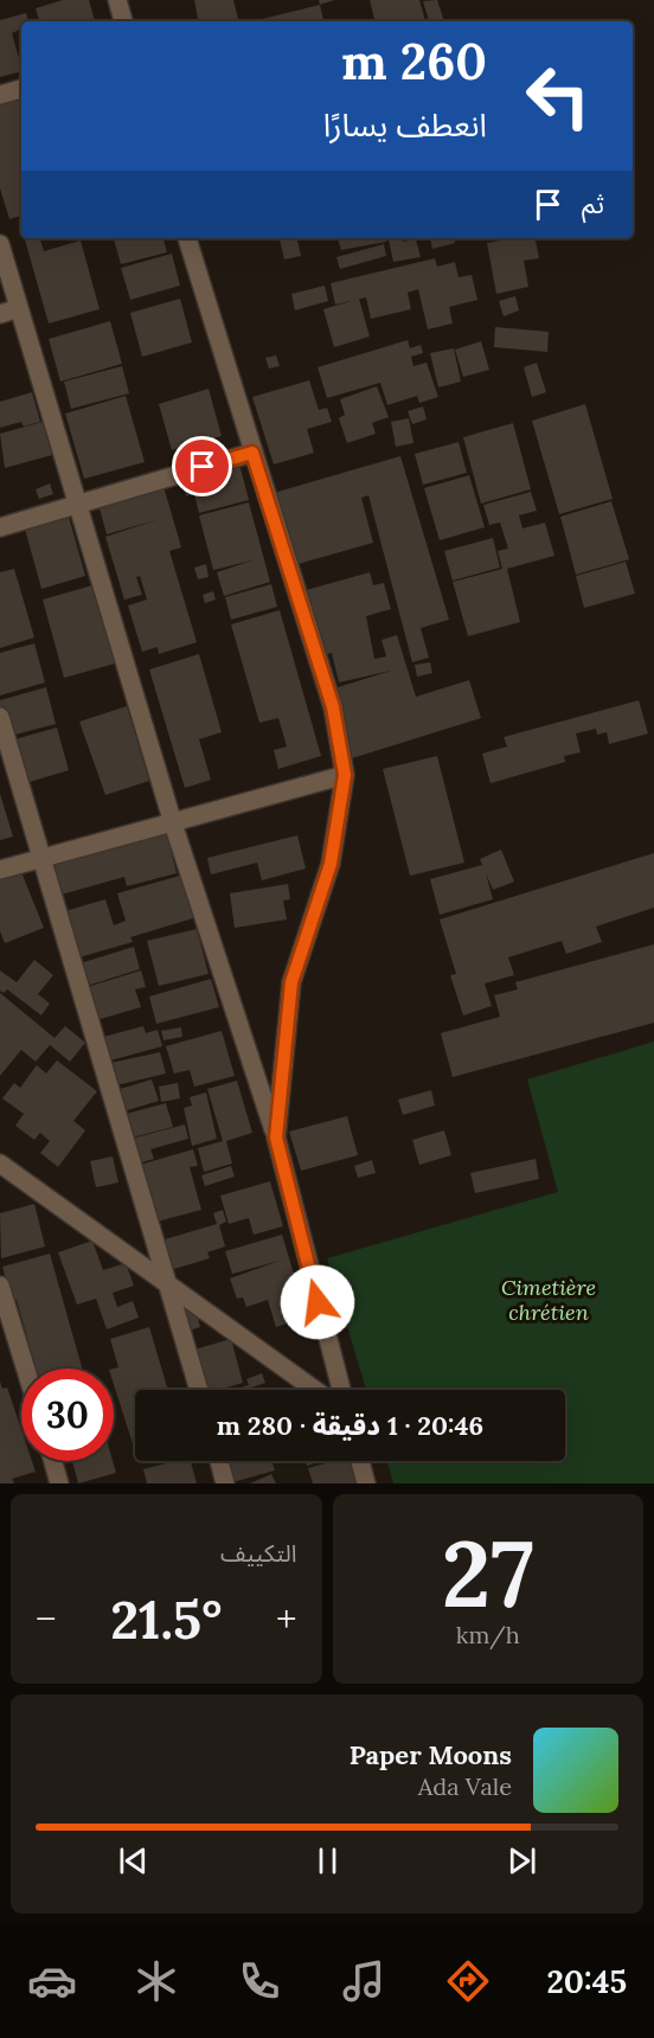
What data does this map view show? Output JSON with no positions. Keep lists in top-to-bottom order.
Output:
{
  "parks": ["Cimetière chrétien"],
  "page": {
    "turn": ["260 m", "انعطف يسارًا"],
    "then": "ثم",
    "limit": "30",
    "trip": "20:46 · 1 دقيقة · 280 m",
    "tile": [
      ["27", "km/h"],
      "التكييف"
    ],
    "heat": ["−", "21.5°", "+"],
    "song": ["Paper Moons", "Ada Vale"],
    "tabs": "20:45"
  }
}
